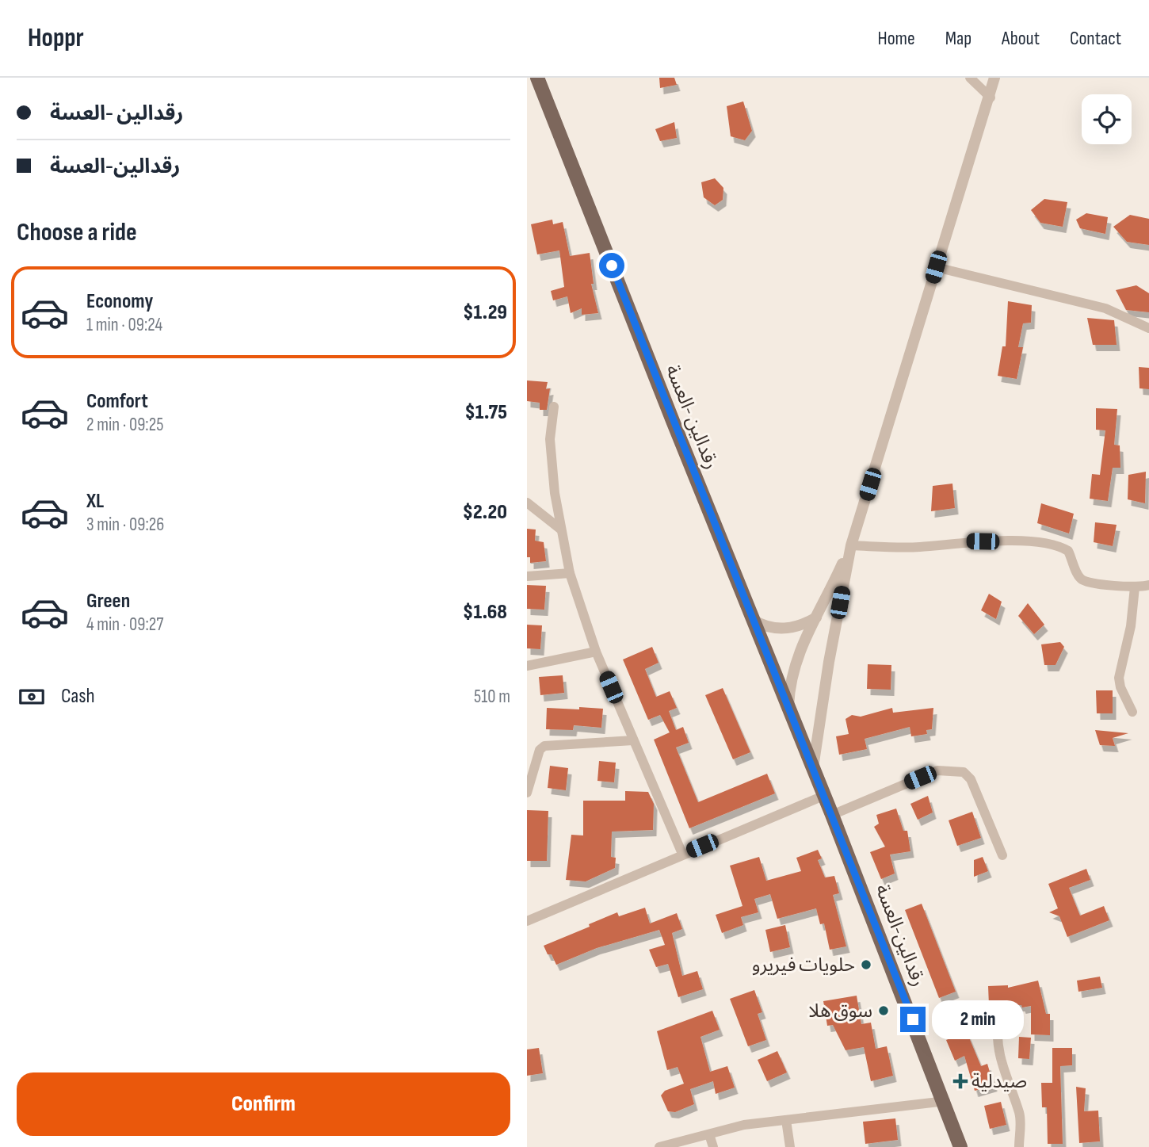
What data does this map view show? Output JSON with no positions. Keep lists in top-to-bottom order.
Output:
{
  "streets": {
    "main road": ["رقدالين -العسة", "رقدالين-العسة"]
  },
  "crossings": [
    ["رقدالين -العسة", "رقدالين-العسة"]
  ],
  "places": {
    "other": ["حلويات فيريرو", "سوق هلا"],
    "health": ["صيدلية"]
  },
  "page": {
    "header": "Hoppr",
    "nav": [
      "Home",
      "Map",
      "About",
      "Contact"
    ],
    "banner": ["رقدالين -العسة", "رقدالين-العسة"],
    "heading": "Choose a ride",
    "list": [
      {
        "name": "Economy",
        "note": "1 min · 09:24",
        "value": "$1.29"
      },
      {
        "name": "Comfort",
        "note": "2 min · 09:25",
        "value": "$1.75"
      },
      {
        "name": "XL",
        "note": "3 min · 09:26",
        "value": "$2.20"
      },
      {
        "name": "Green",
        "note": "4 min · 09:27",
        "value": "$1.68"
      }
    ],
    "pay": ["Cash", "510 m"],
    "bubble": "2 min",
    "buttons": "Confirm"
  }
}
